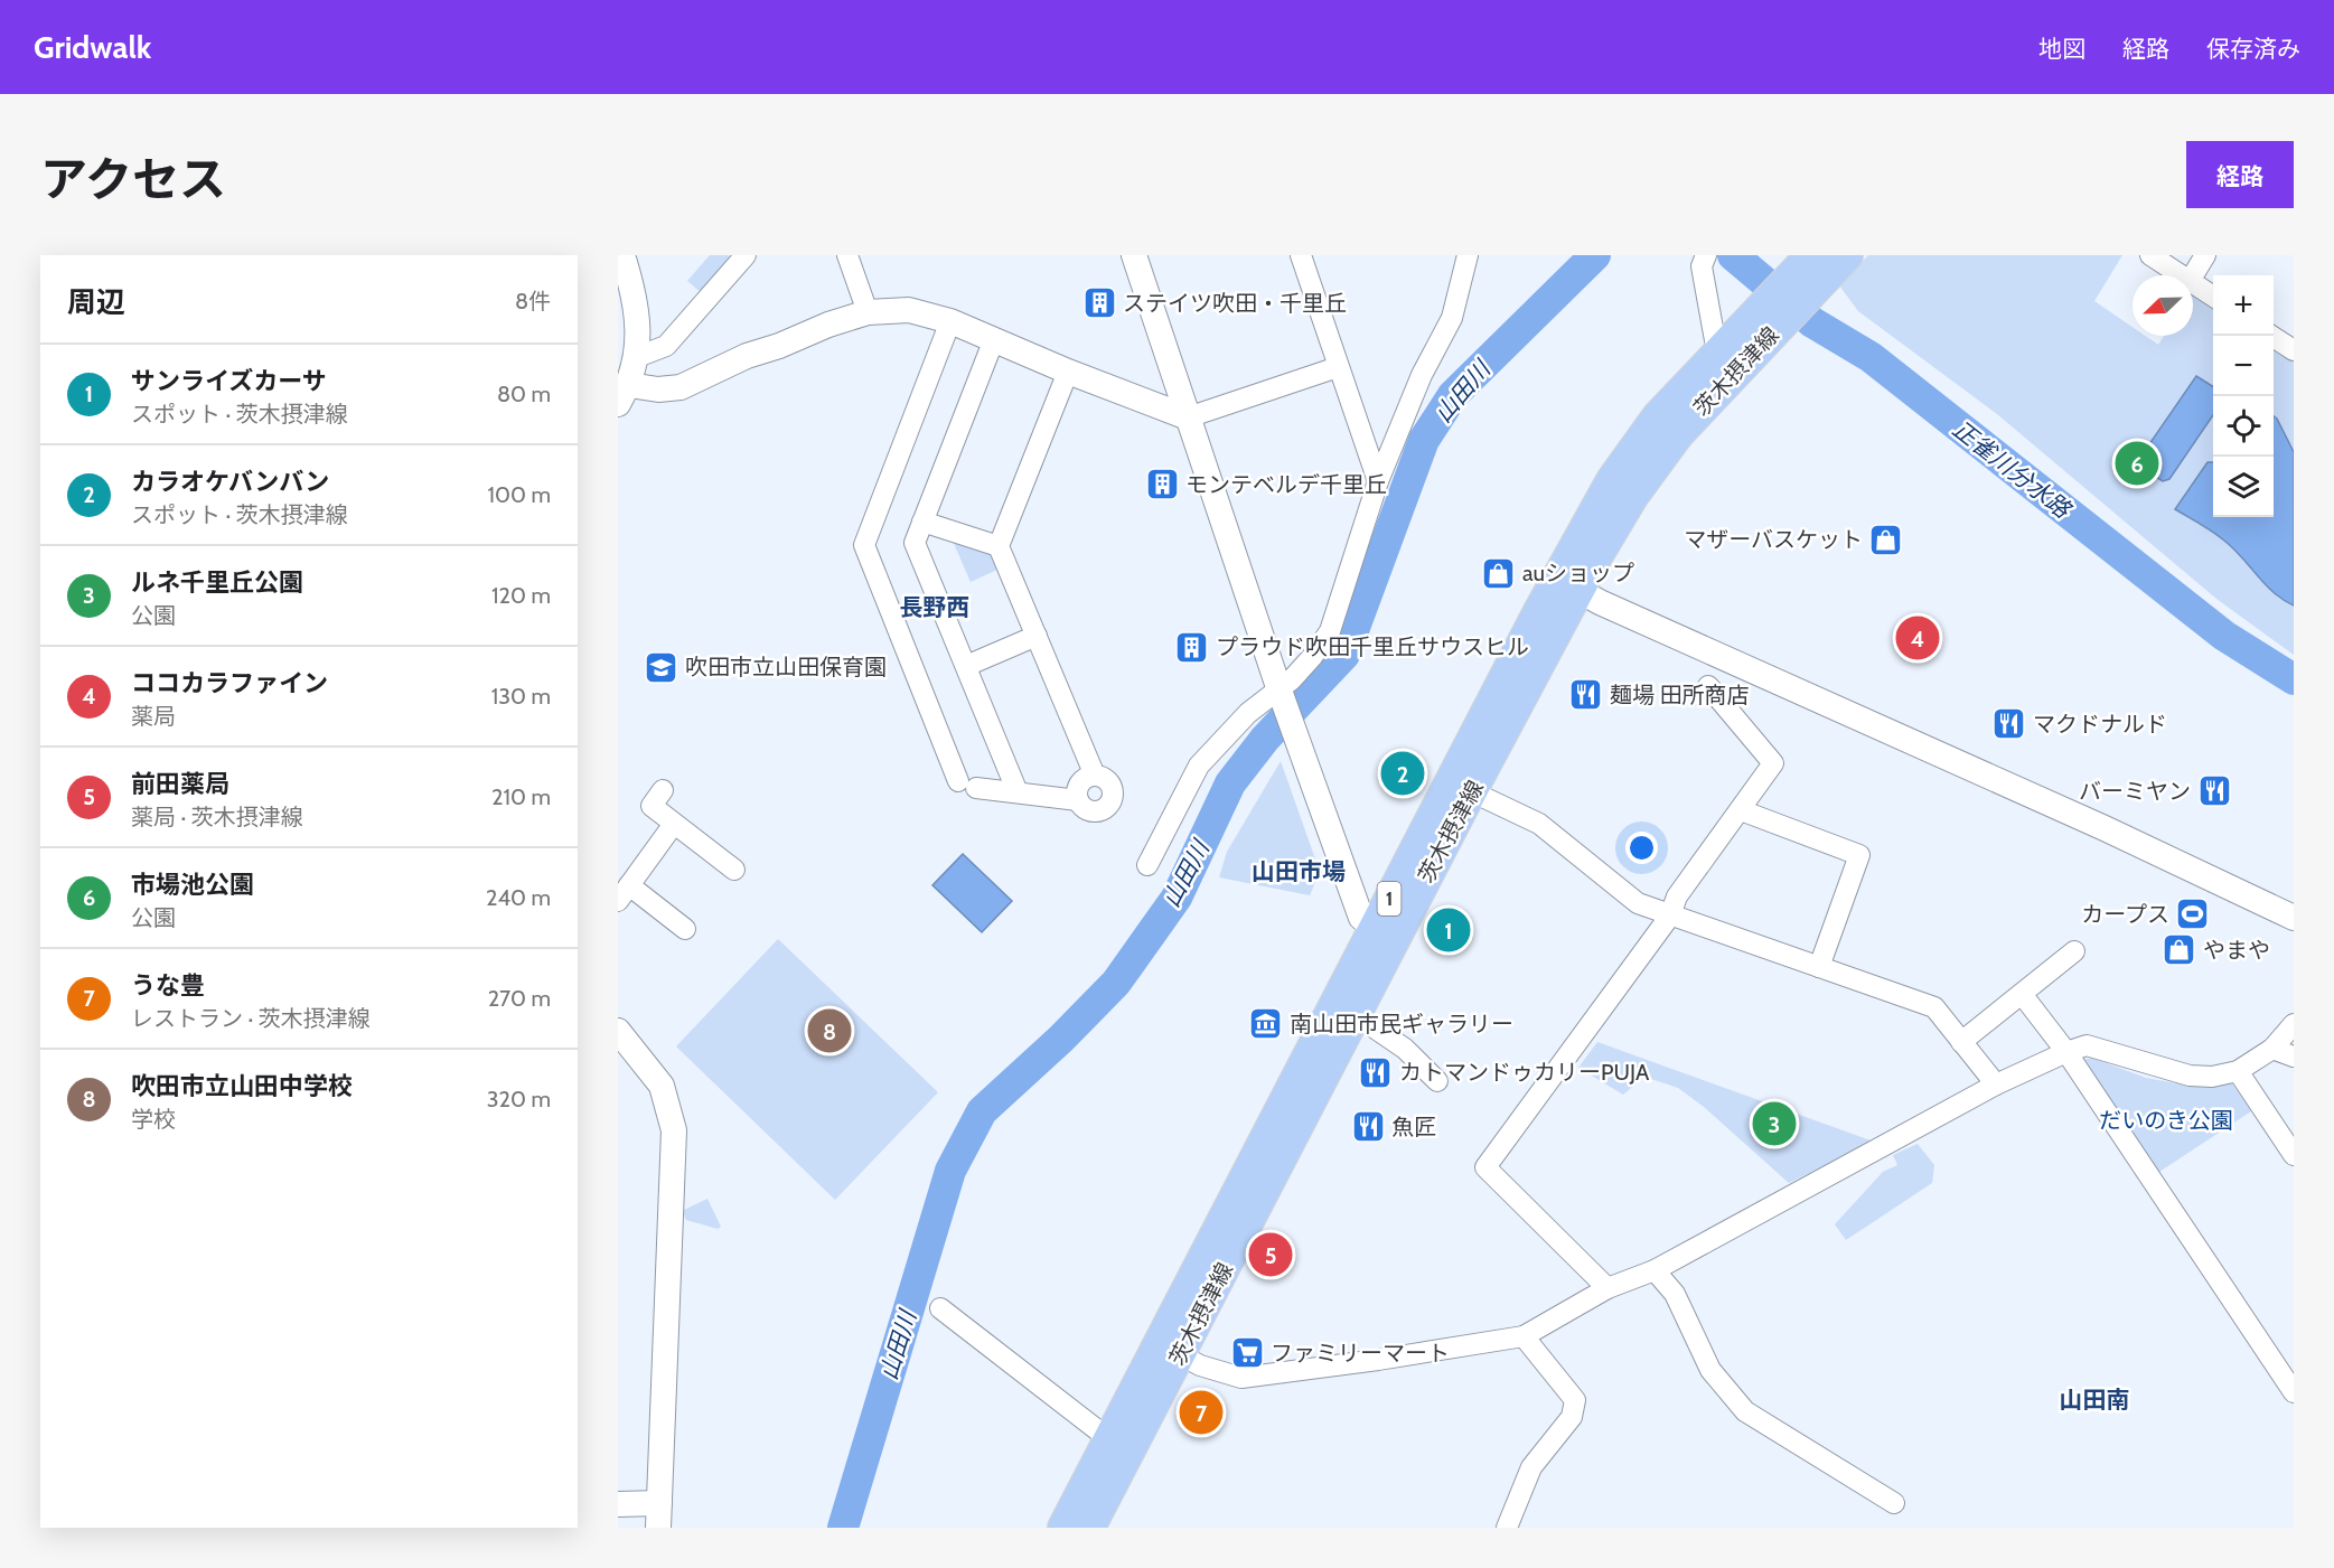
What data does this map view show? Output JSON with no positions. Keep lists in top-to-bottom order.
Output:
{
  "streets": {
    "main road": ["茨木摂津線", "1"]
  },
  "districts": ["長野西", "山田市場", "山田南"],
  "water": ["山田川", "正雀川分水路"],
  "parks": ["だいのき公園"],
  "places": {
    "building": ["ステイツ吹田・千里丘", "モンテベルデ千里丘", "プラウド吹田千里丘サウスヒル"],
    "shop": ["マザーバスケット", "auショップ", "やまや"],
    "school or university": ["吹田市立山田保育園"],
    "restaurant": [
      "麺場 田所商店",
      "マクドナルド",
      "バーミヤン",
      "カトマンドゥカリーPUJA",
      "魚匠"
    ],
    "sports": ["カープス"],
    "museum": ["南山田市民ギャラリー"],
    "supermarket": ["ファミリーマート"]
  },
  "north": "bottom left",
  "page": {
    "header": "Gridwalk",
    "nav": ["地図", "経路", "保存済み"],
    "title": "アクセス",
    "buttons": "経路",
    "heading": ["周辺", "8件"],
    "map_buttons": ["+", "−"],
    "list": [
      {
        "mark": "1",
        "name": "サンライズカーサ",
        "note": "スポット · 茨木摂津線",
        "value": "80 m"
      },
      {
        "mark": "2",
        "name": "カラオケバンバン",
        "note": "スポット · 茨木摂津線",
        "value": "100 m"
      },
      {
        "mark": "3",
        "name": "ルネ千里丘公園",
        "note": "公園",
        "value": "120 m"
      },
      {
        "mark": "4",
        "name": "ココカラファイン",
        "note": "薬局",
        "value": "130 m"
      },
      {
        "mark": "5",
        "name": "前田薬局",
        "note": "薬局 · 茨木摂津線",
        "value": "210 m"
      },
      {
        "mark": "6",
        "name": "市場池公園",
        "note": "公園",
        "value": "240 m"
      },
      {
        "mark": "7",
        "name": "うな豊",
        "note": "レストラン · 茨木摂津線",
        "value": "270 m"
      },
      {
        "mark": "8",
        "name": "吹田市立山田中学校",
        "note": "学校",
        "value": "320 m"
      }
    ],
    "pins": [
      "6",
      "4",
      "2",
      "1",
      "8",
      "3",
      "5",
      "7"
    ]
  }
}
